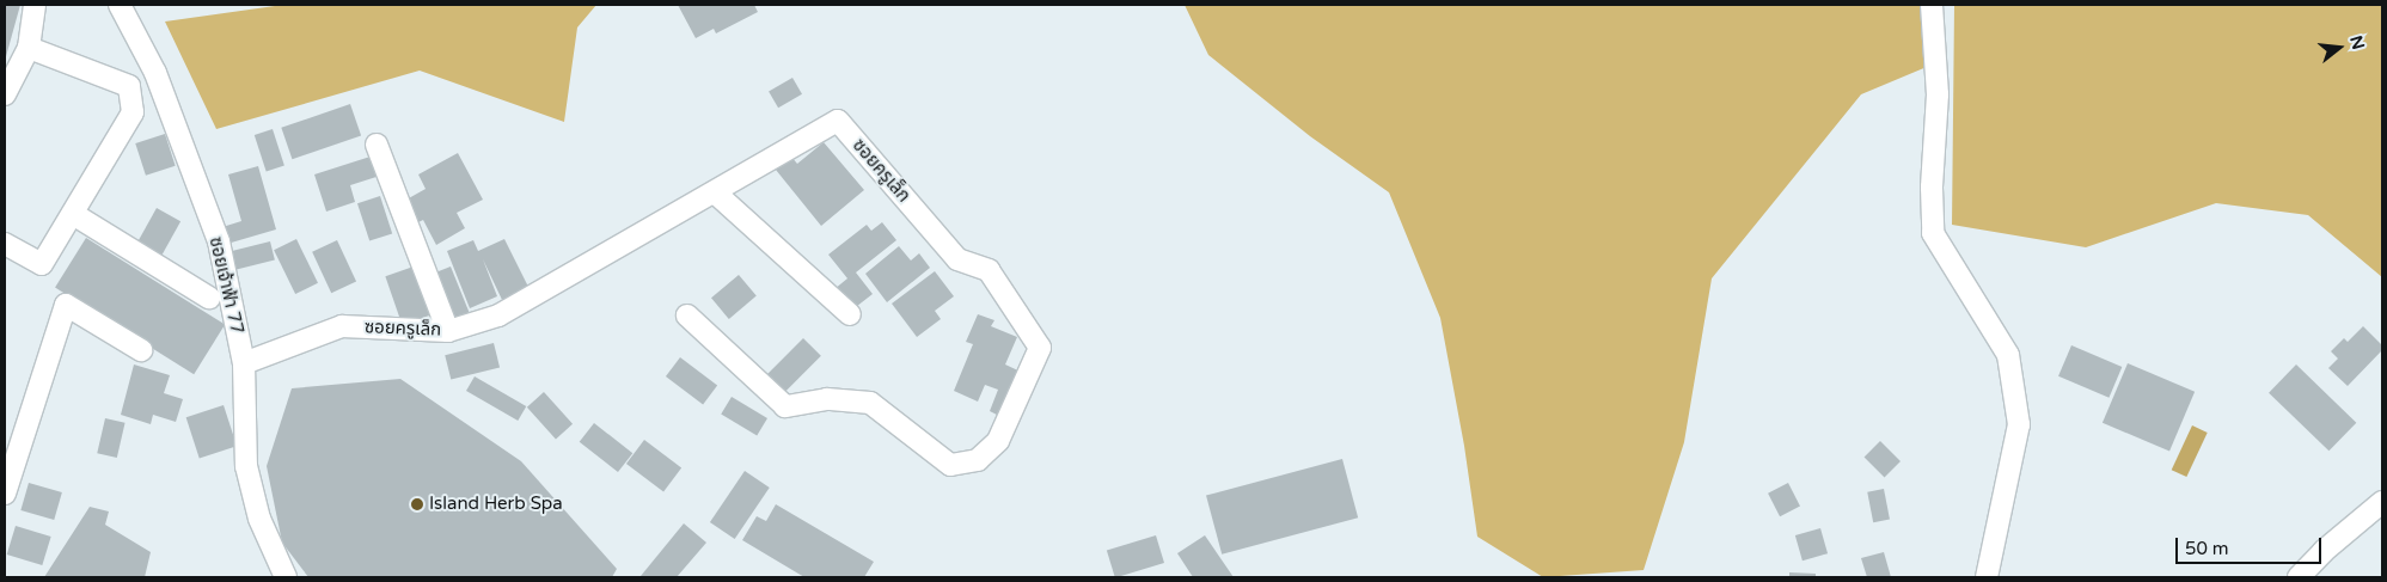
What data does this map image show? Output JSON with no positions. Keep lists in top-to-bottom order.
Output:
{
  "streets": {
    "street": ["ซอยครูเล็ก", "ซอยเจ้าฟ้า 77"]
  },
  "crossings": [
    ["ซอยครูเล็ก", "ซอยเจ้าฟ้า 77"]
  ],
  "places": ["Island Herb Spa"],
  "scale_bar": "50 m",
  "north": "right"
}
